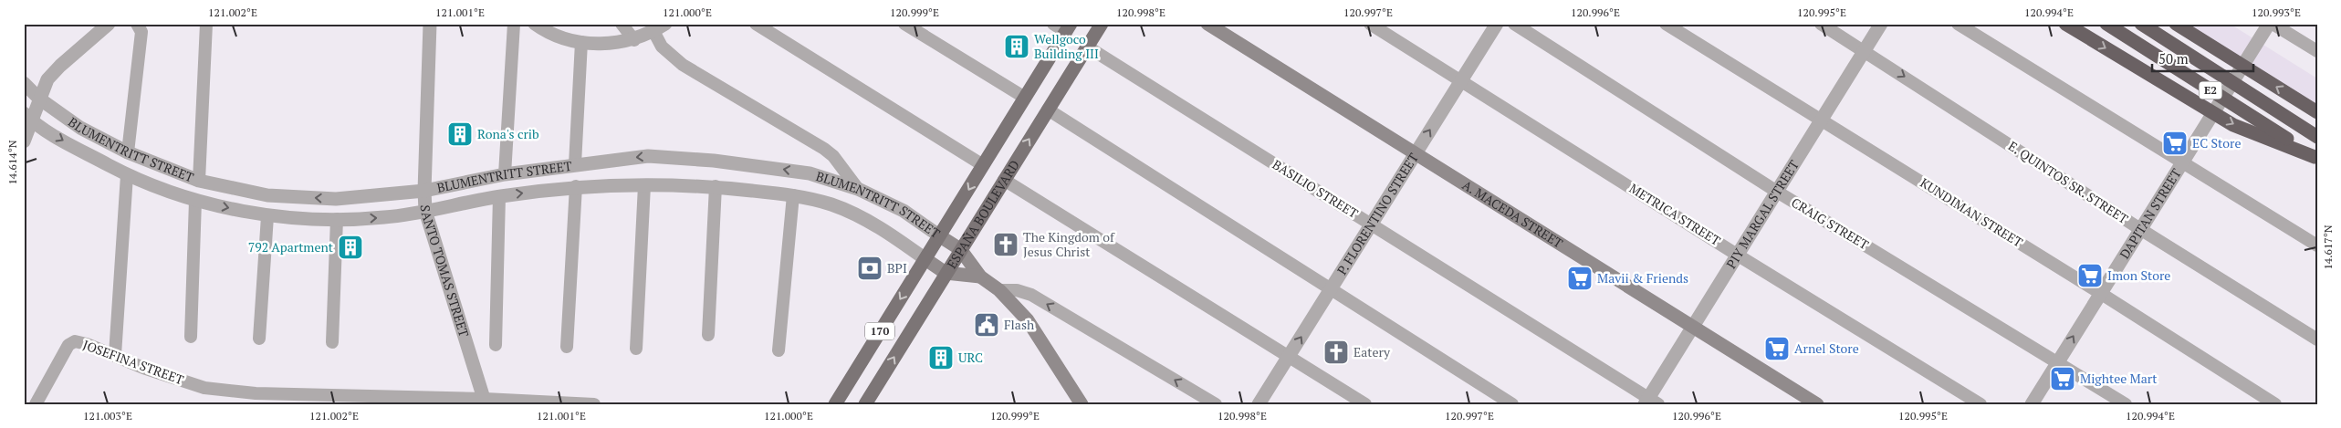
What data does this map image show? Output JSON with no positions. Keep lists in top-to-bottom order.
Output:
{
  "streets": {
    "highway": ["E2"],
    "main road": [
      "BLUMENTRITT STREET",
      "ESPAÑA BOULEVARD",
      "A. MACEDA STREET",
      "170"
    ],
    "street": [
      "E. QUINTOS SR. STREET",
      "BASILIO STREET",
      "KUNDIMAN STREET",
      "P. FLORENTINO STREET",
      "DAPITAN STREET",
      "METRICA STREET",
      "PIY MARGAL STREET",
      "CRAIG STREET",
      "SANTO TOMAS STREET",
      "JOSEFINA STREET"
    ]
  },
  "crossings": [
    ["BLUMENTRITT STREET", "ESPAÑA BOULEVARD"],
    ["BLUMENTRITT STREET", "SANTO TOMAS STREET"],
    ["E. QUINTOS SR. STREET", "DAPITAN STREET"],
    ["E. QUINTOS SR. STREET", "PIY MARGAL STREET"],
    ["BASILIO STREET", "ESPAÑA BOULEVARD"],
    ["BASILIO STREET", "P. FLORENTINO STREET"],
    ["BASILIO STREET", "PIY MARGAL STREET"],
    ["KUNDIMAN STREET", "DAPITAN STREET"],
    ["KUNDIMAN STREET", "PIY MARGAL STREET"],
    ["P. FLORENTINO STREET", "A. MACEDA STREET"],
    ["P. FLORENTINO STREET", "METRICA STREET"],
    ["A. MACEDA STREET", "PIY MARGAL STREET"],
    ["DAPITAN STREET", "CRAIG STREET"],
    ["METRICA STREET", "PIY MARGAL STREET"],
    ["PIY MARGAL STREET", "CRAIG STREET"],
    ["SANTO TOMAS STREET", "JOSEFINA STREET"]
  ],
  "one_way": ["P. FLORENTINO STREET"],
  "places": {
    "building": [
      "Wellgoco Building III",
      "Rona's crib",
      "792 Apartment",
      "URC"
    ],
    "supermarket": [
      "EC Store",
      "Imon Store",
      "Mavii & Friends",
      "Arnel Store",
      "Mightee Mart"
    ],
    "church": ["The Kingdom of Jesus Christ", "Eatery"],
    "bank": ["BPI"],
    "public building": ["Flash"]
  },
  "scale_bar": "50 m",
  "coordinates": [
    "121.002°E",
    "121.001°E",
    "121.000°E",
    "120.999°E",
    "120.998°E",
    "120.997°E",
    "120.996°E",
    "120.995°E",
    "120.994°E",
    "120.993°E",
    "14.614°N",
    "14.617°N",
    "121.003°E"
  ]
}
